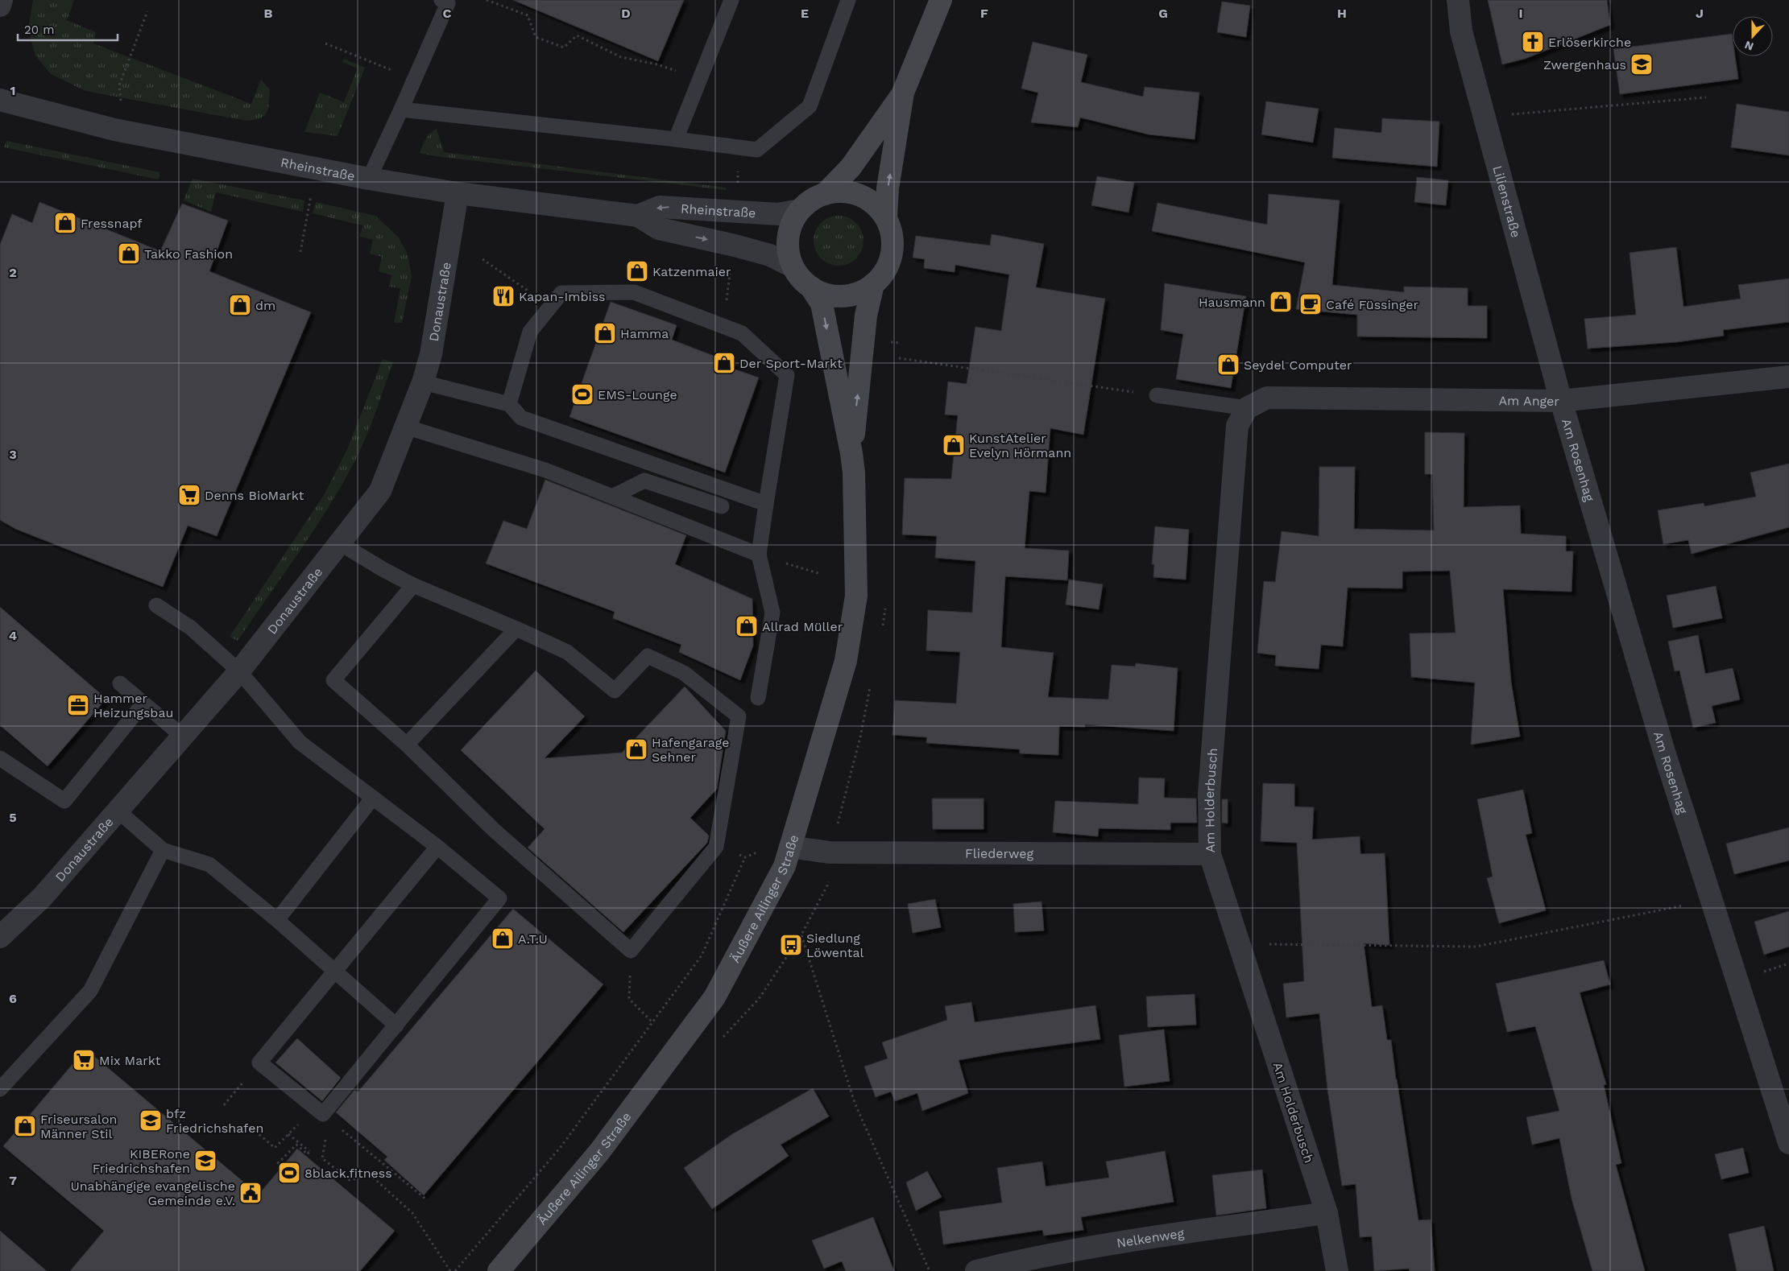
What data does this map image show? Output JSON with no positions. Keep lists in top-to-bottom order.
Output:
{
  "streets": {
    "main road": ["Äußere Ailinger Straße"],
    "street": [
      "Rheinstraße",
      "Lilienstraße",
      "Donaustraße",
      "Am Anger",
      "Am Rosenhag",
      "Am Holderbusch",
      "Fliederweg",
      "Nelkenweg"
    ]
  },
  "crossings": [
    ["Rheinstraße", "Donaustraße"],
    ["Lilienstraße", "Am Anger"],
    ["Lilienstraße", "Am Rosenhag"],
    ["Am Anger", "Am Rosenhag"],
    ["Am Anger", "Am Holderbusch"],
    ["Am Holderbusch", "Fliederweg"],
    ["Am Holderbusch", "Nelkenweg"],
    ["Fliederweg", "Äußere Ailinger Straße"]
  ],
  "places": {
    "church": ["Erlöserkirche"],
    "school or university": ["Zwergenhaus", "bfz Friedrichshafen", "KIBERone Friedrichshafen"],
    "shop": [
      "Fressnapf",
      "Takko Fashion",
      "Katzenmaier",
      "Hausmann",
      "dm",
      "Hamma",
      "Der Sport-Markt",
      "Seydel Computer",
      "KunstAtelier Evelyn Hörmann",
      "Allrad Müller",
      "Hafengarage Sehner",
      "A.T.U",
      "Friseursalon Männer Stil"
    ],
    "restaurant": ["Kapan-Imbiss"],
    "cafe": ["Café Füssinger"],
    "sports": ["EMS-Lounge", "8black.fitness"],
    "supermarket": ["Denns BioMarkt", "Mix Markt"],
    "office": ["Hammer Heizungsbau"],
    "bus stop": ["Siedlung Löwental"],
    "public building": ["Unabhängige evangelische Gemeinde e.V."]
  },
  "scale_bar": "20 m",
  "north": "bottom",
  "grid": {
    "columns": [
      "B",
      "C",
      "D",
      "E",
      "F",
      "G",
      "H",
      "I",
      "J"
    ],
    "rows": [
      "1",
      "2",
      "3",
      "4",
      "5",
      "6",
      "7"
    ]
  }
}
